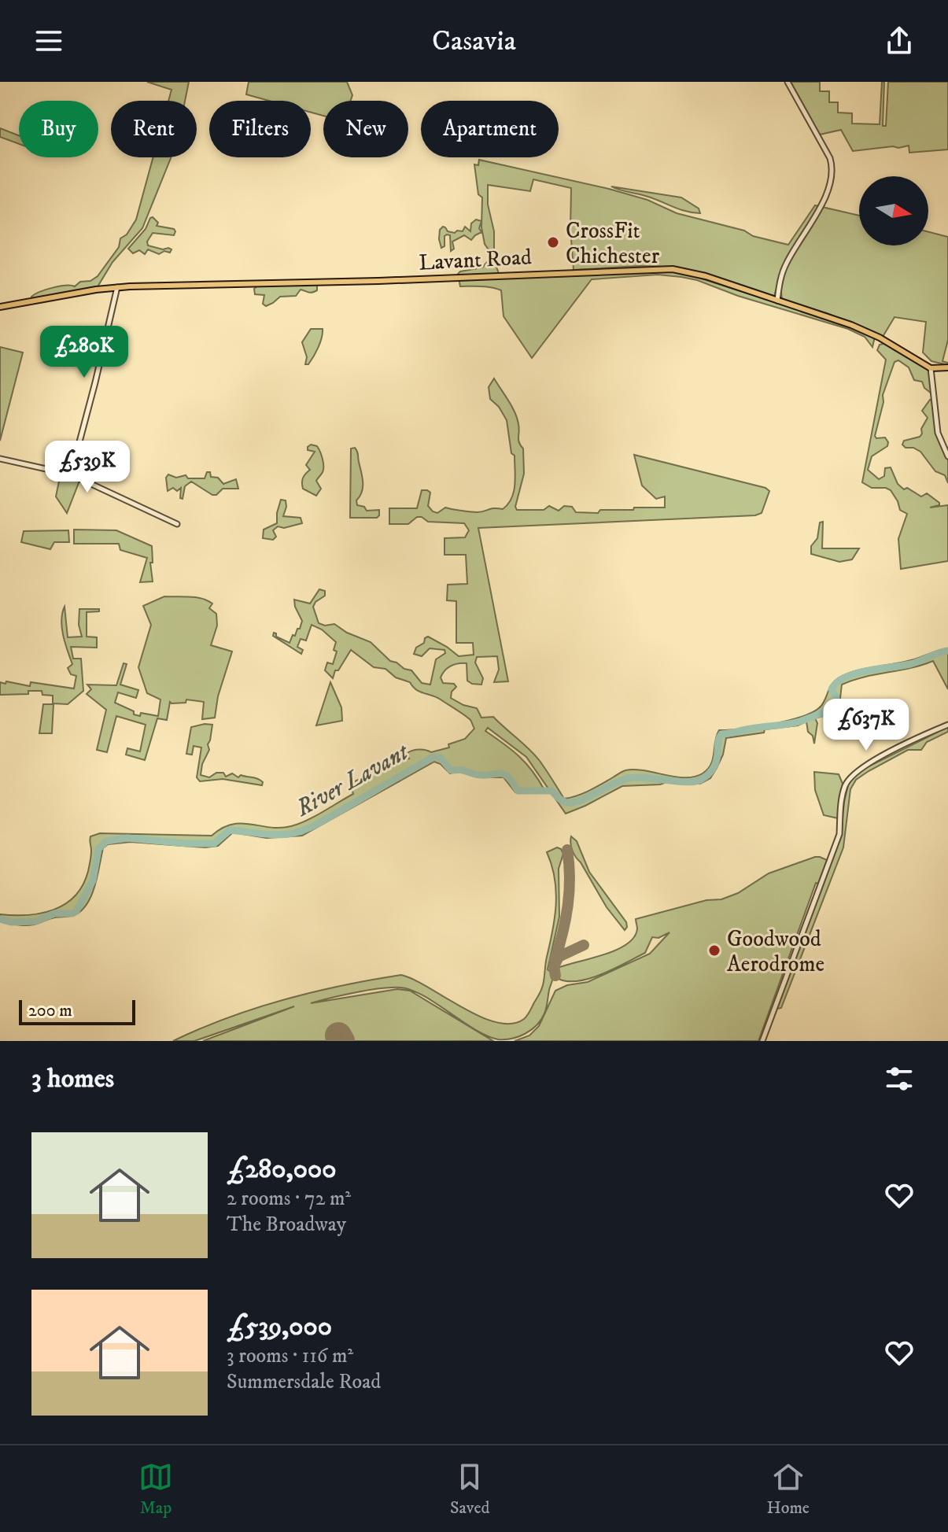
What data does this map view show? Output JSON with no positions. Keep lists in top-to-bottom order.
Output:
{
  "streets": {
    "main road": ["Lavant Road"]
  },
  "water": ["River Lavant"],
  "places": ["CrossFit Chichester", "Goodwood Aerodrome"],
  "scale_bar": "200 m",
  "north": "right",
  "page": {
    "header": "Casavia",
    "chip": [
      "Buy",
      "Rent",
      "Filters",
      "New",
      "Apartment"
    ],
    "price": ["£280K", "£539K", "£637K"],
    "scale": "200 m",
    "heading": "3 homes",
    "list": [
      {
        "name": "£280,000",
        "note": "2 rooms · 72 m² · The Broadway"
      },
      {
        "name": "£539,000",
        "note": "3 rooms · 116 m² · Summersdale Road"
      }
    ],
    "tabs": ["Map", "Saved", "Home"]
  }
}
